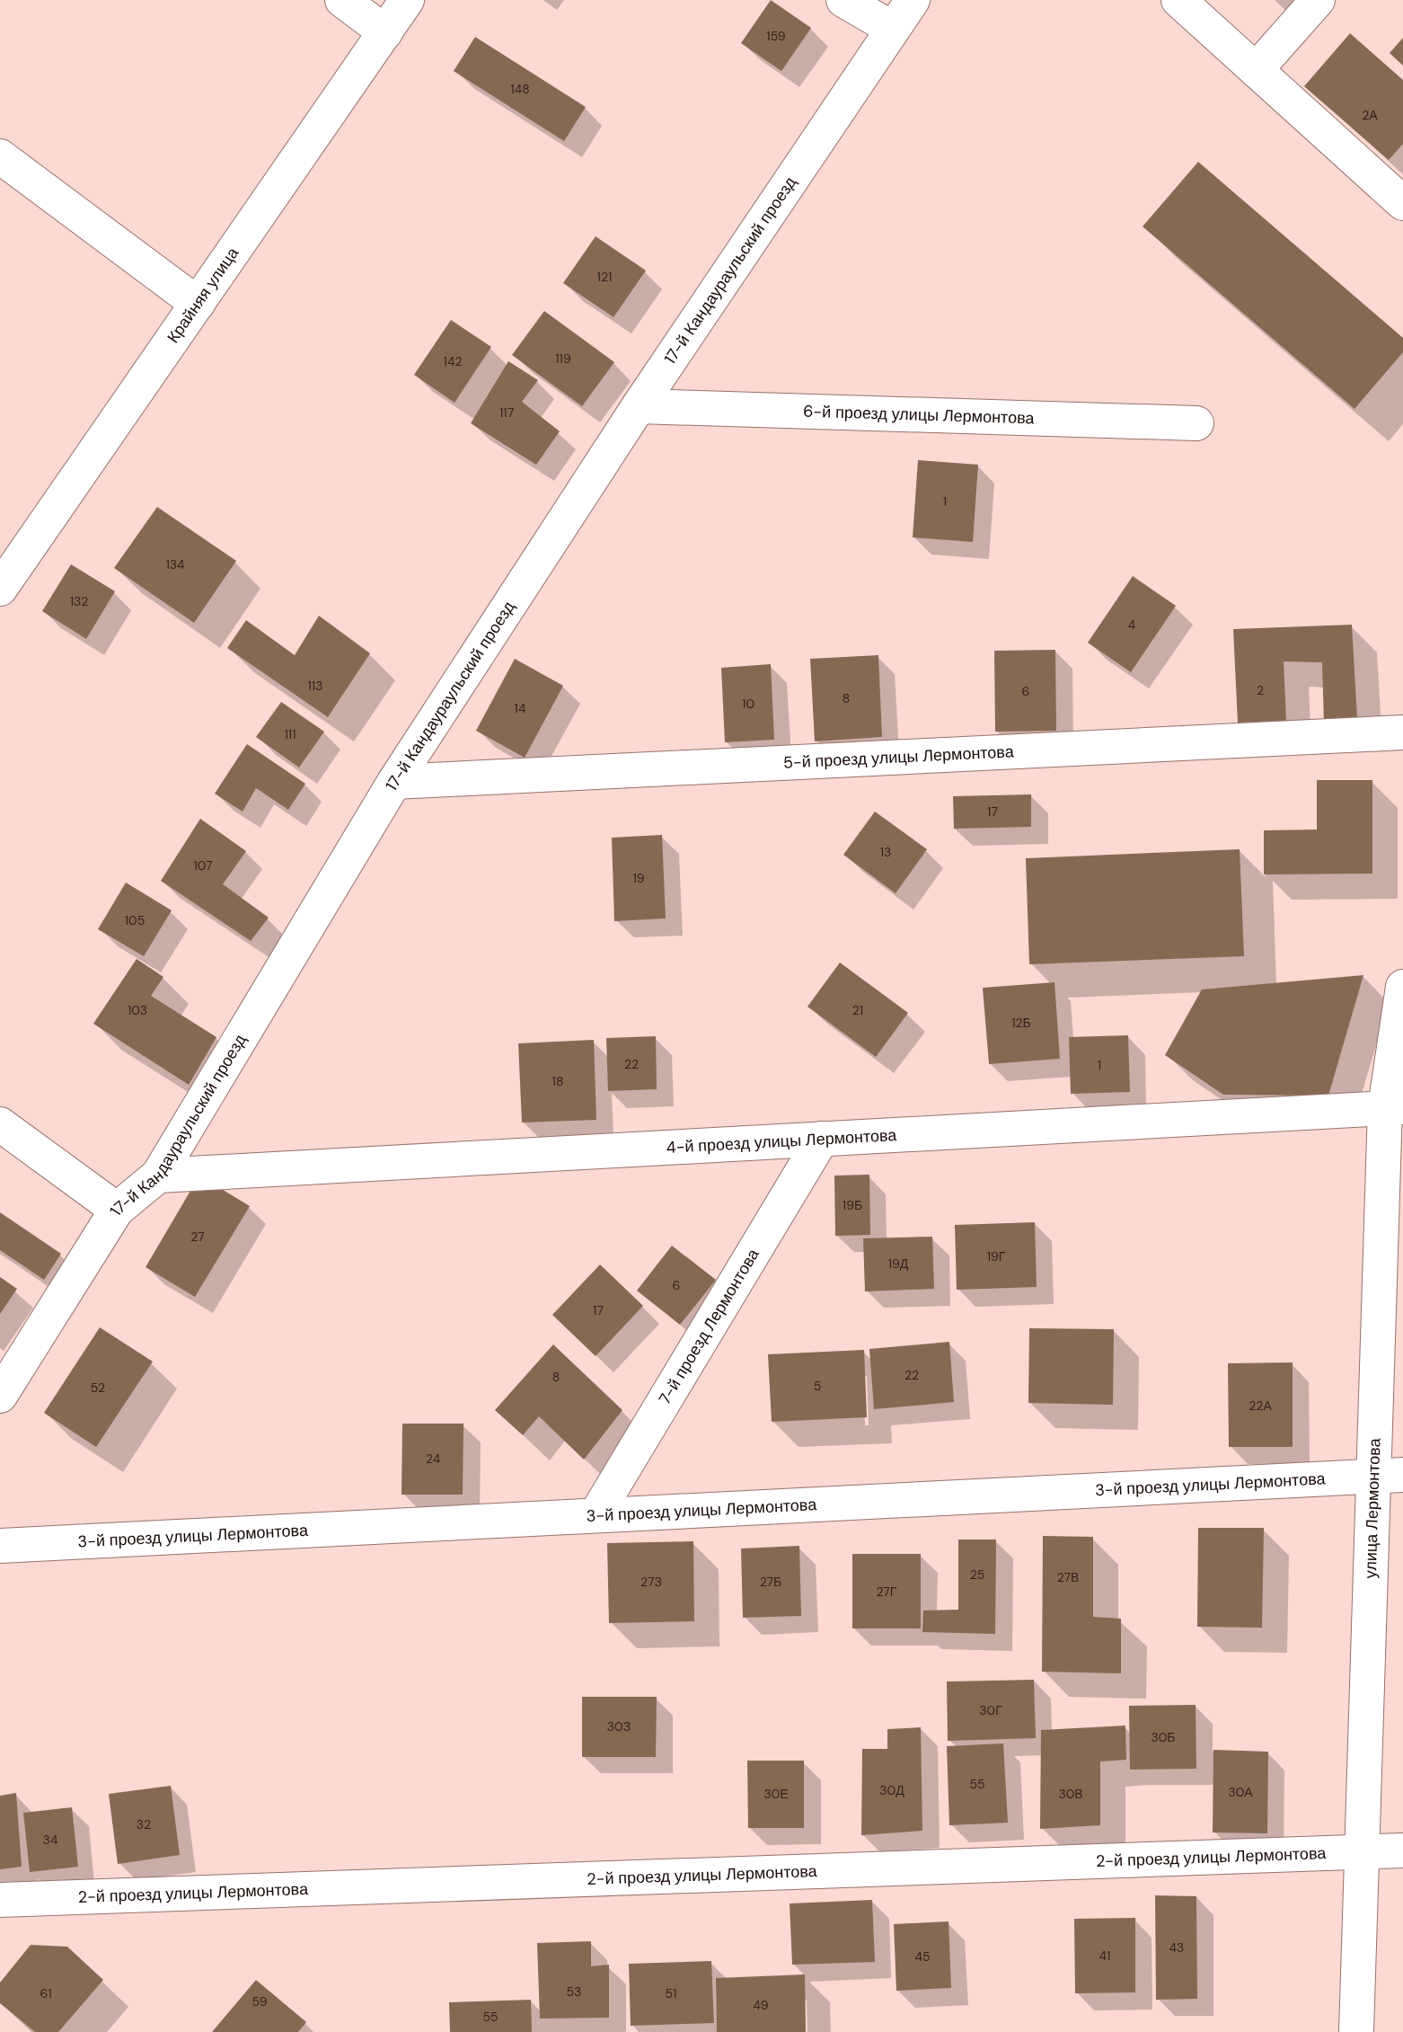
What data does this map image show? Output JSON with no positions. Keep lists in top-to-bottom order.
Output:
{
  "streets": {
    "street": [
      "17-й Кандаураульский проезд",
      "Крайняя улица",
      "6-й проезд улицы Лермонтова",
      "5-й проезд улицы Лермонтова",
      "4-й проезд улицы Лермонтова",
      "7-й проезд Лермонтова",
      "3-й проезд улицы Лермонтова",
      "улица Лермонтова",
      "2-й проезд улицы Лермонтова"
    ]
  },
  "crossings": [
    ["17-й Кандаураульский проезд", "6-й проезд улицы Лермонтова"],
    ["17-й Кандаураульский проезд", "5-й проезд улицы Лермонтова"],
    ["17-й Кандаураульский проезд", "4-й проезд улицы Лермонтова"],
    ["4-й проезд улицы Лермонтова", "7-й проезд Лермонтова"],
    ["4-й проезд улицы Лермонтова", "улица Лермонтова"],
    ["7-й проезд Лермонтова", "3-й проезд улицы Лермонтова"],
    ["3-й проезд улицы Лермонтова", "улица Лермонтова"],
    ["улица Лермонтова", "2-й проезд улицы Лермонтова"]
  ],
  "house_numbers": [
    "159",
    "148",
    "2А",
    "121",
    "119",
    "142",
    "117",
    "1",
    "134",
    "132",
    "4",
    "113",
    "2",
    "6",
    "8",
    "10",
    "14",
    "111",
    "17",
    "13",
    "107",
    "19",
    "105",
    "103",
    "21",
    "12Б",
    "22",
    "1",
    "18",
    "19Б",
    "27",
    "19Г",
    "19Д",
    "6",
    "17",
    "22",
    "8",
    "5",
    "52",
    "22А",
    "24",
    "25",
    "27В",
    "27З",
    "27Б",
    "27Г",
    "30Г",
    "30З",
    "30Б",
    "55",
    "30Д",
    "30А",
    "30Е",
    "30В",
    "32",
    "34",
    "43",
    "41",
    "45",
    "53",
    "61",
    "51",
    "59",
    "49",
    "55"
  ]
}
